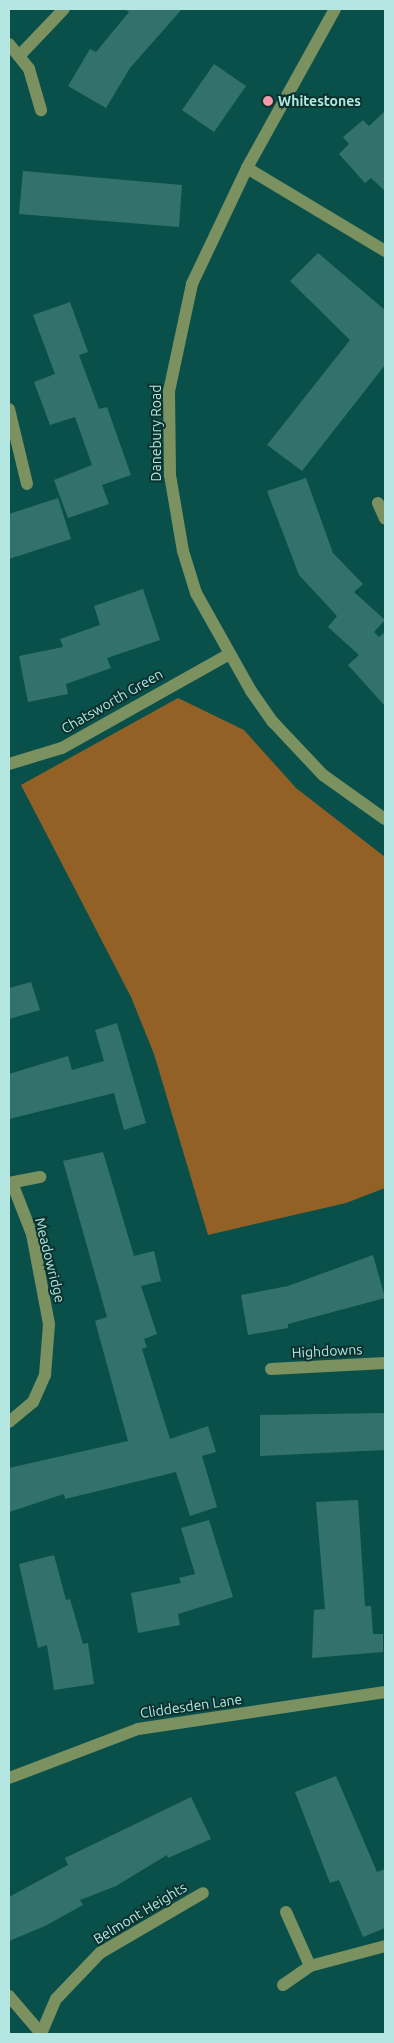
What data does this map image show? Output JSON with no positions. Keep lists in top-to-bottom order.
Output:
{
  "streets": {
    "street": [
      "Danebury Road",
      "Chatsworth Green",
      "Meadowridge",
      "Highdowns",
      "Cliddesden Lane",
      "Belmont Heights"
    ]
  },
  "crossings": [
    ["Danebury Road", "Chatsworth Green"]
  ],
  "places": ["Whitestones"]
}
